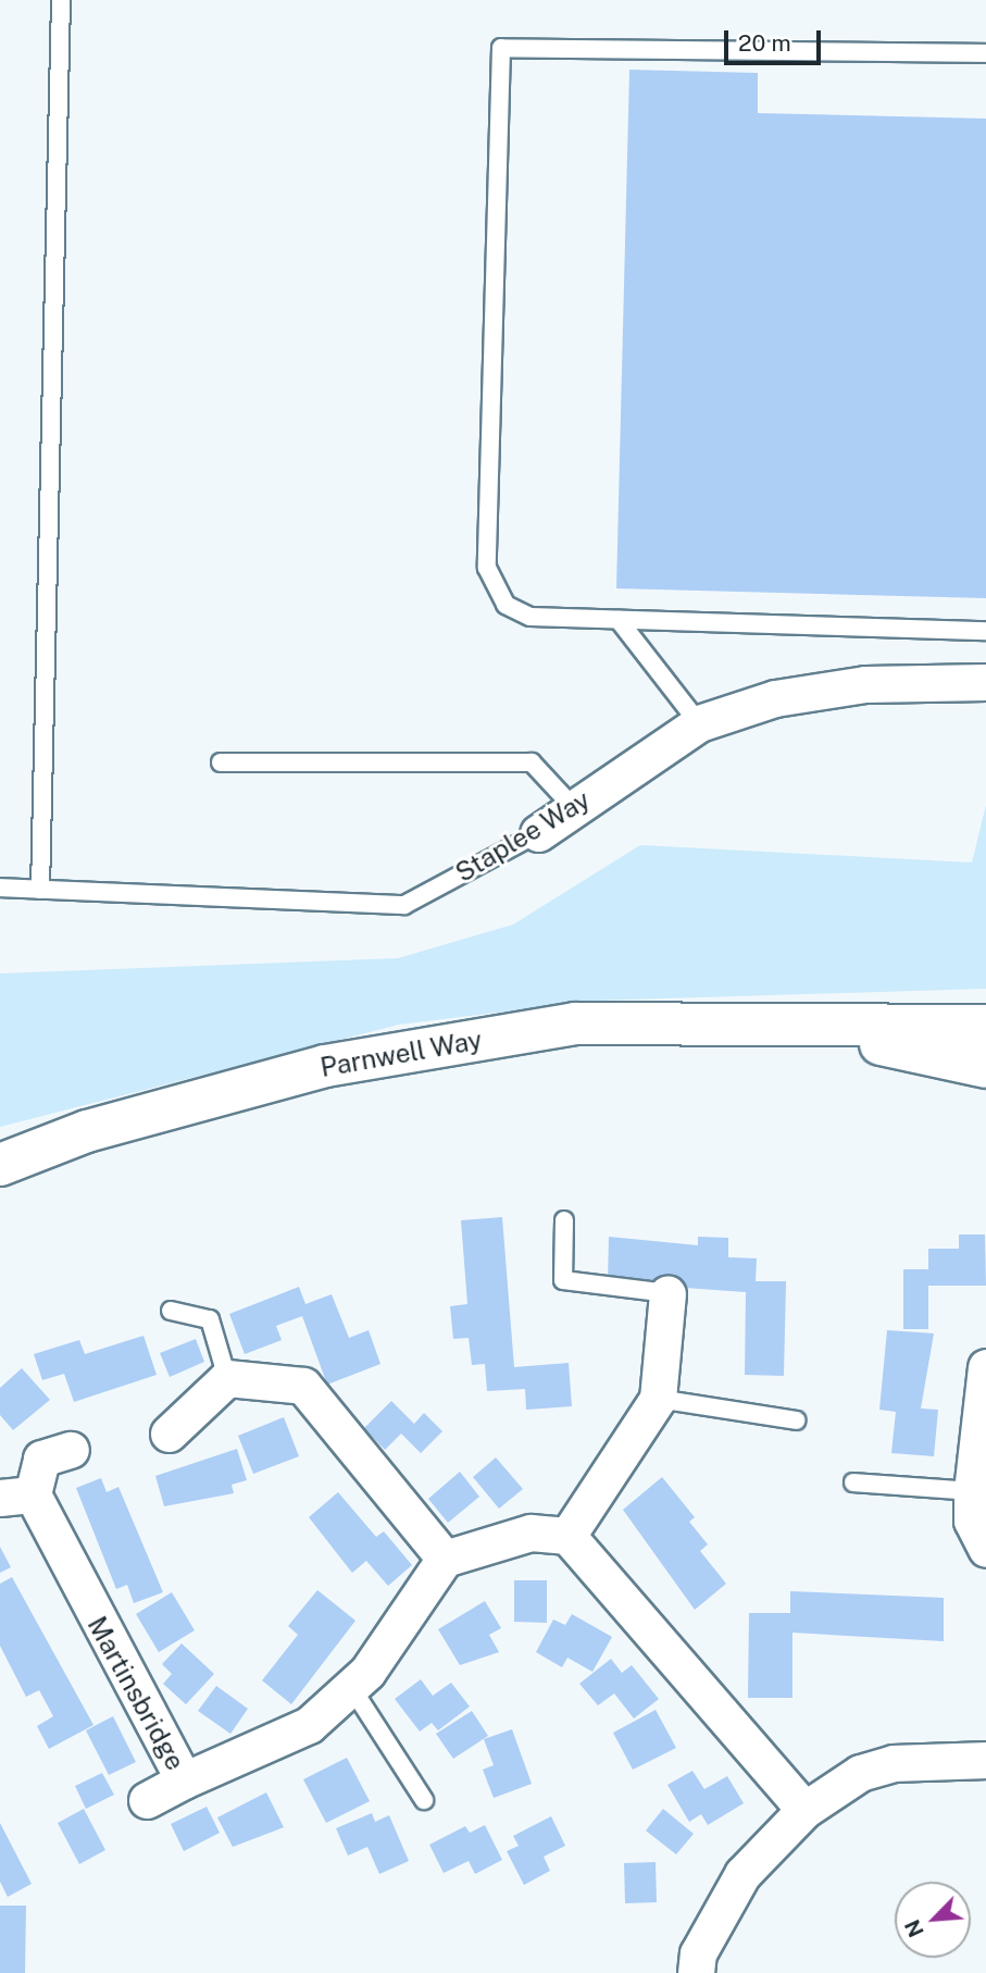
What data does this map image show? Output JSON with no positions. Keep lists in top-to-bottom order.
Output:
{
  "streets": {
    "street": ["Staplee Way", "Parnwell Way", "Martinsbridge"]
  },
  "scale_bar": "20 m",
  "north": "bottom left"
}
